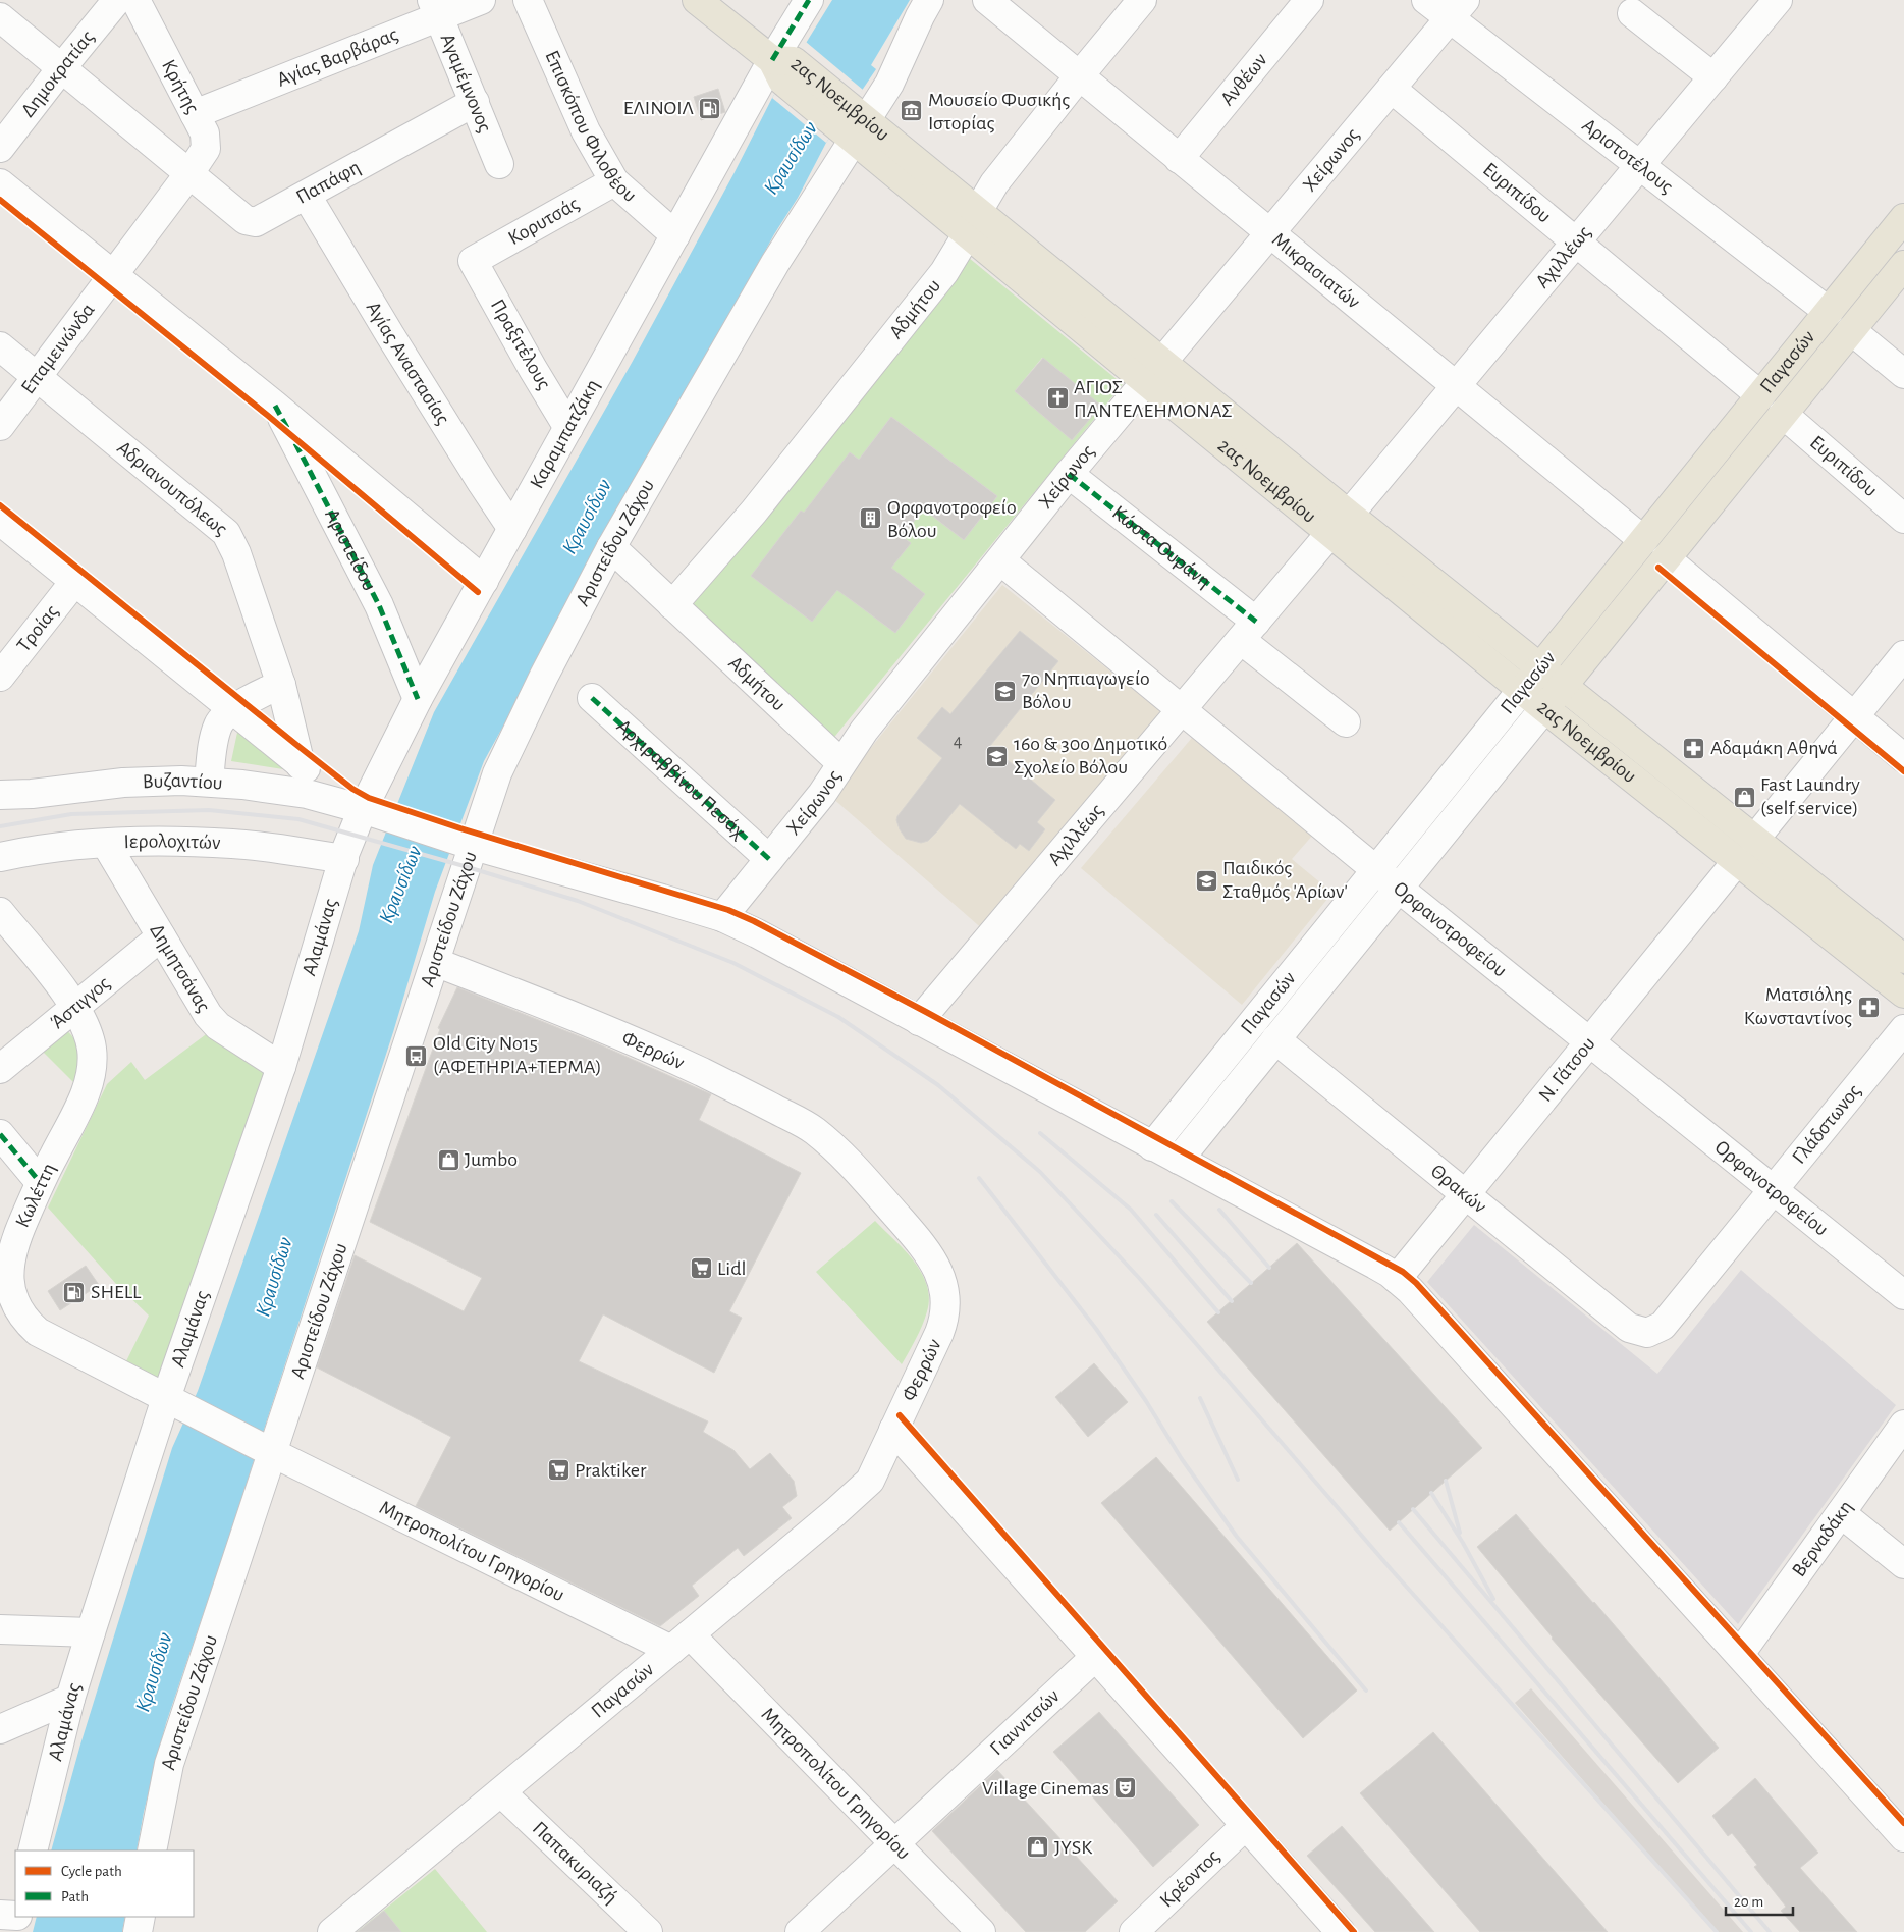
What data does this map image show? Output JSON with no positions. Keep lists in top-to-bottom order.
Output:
{
  "streets": {
    "main road": ["2ας Νοεμβρίου", "Παγασών"],
    "street": [
      "Αγίας Βαρβάρας",
      "Δημοκρατίας",
      "Ανθέων",
      "Αγαμέμνονος",
      "Κρήτης",
      "Επισκόπου Φιλοθέου",
      "Αριστοτέλους",
      "Χείρωνος",
      "Παπάφη",
      "Ευριπίδου",
      "Κορυτσάς",
      "Αχιλλέως",
      "Μικρασιατών",
      "Αδμήτου",
      "Πραξιτέλους",
      "Επαμεινώνδα",
      "Αγίας Αναστασίας",
      "Καραμπατζάκη",
      "Αδριανουπόλεως",
      "Αριστείδου Ζάχου",
      "Κώστα Ουράνη",
      "Αριστείδου",
      "Τροίας",
      "Αρχιραββίνου Πεσάχ",
      "Βυζαντίου",
      "Ιερολοχιτών",
      "Ορφανοτροφείου",
      "Αλαμάνας",
      "Δημητσάνας",
      "Άστιγγος",
      "Φερρών",
      "Ν. Γάτσου",
      "Γλάδστωνος",
      "Θρακών",
      "Κωλέττη",
      "Βερναδάκη",
      "Μητροπολίτου Γρηγορίου",
      "Γιαννιτσών",
      "Παπακυριαζή",
      "Κρέοντος"
    ]
  },
  "crossings": [
    ["Αγίας Βαρβάρας", "Αγαμέμνονος"],
    ["Αγίας Βαρβάρας", "Κρήτης"],
    ["Δημοκρατίας", "Παπάφη"],
    ["Ανθέων", "Μικρασιατών"],
    ["Αγαμέμνονος", "Παπάφη"],
    ["Κρήτης", "Παπάφη"],
    ["Κρήτης", "Επαμεινώνδα"],
    ["2ας Νοεμβρίου", "Χείρωνος"],
    ["2ας Νοεμβρίου", "Αχιλλέως"],
    ["2ας Νοεμβρίου", "Αδμήτου"],
    ["2ας Νοεμβρίου", "Παγασών"],
    ["2ας Νοεμβρίου", "Καραμπατζάκη"],
    ["2ας Νοεμβρίου", "Αριστείδου Ζάχου"],
    ["2ας Νοεμβρίου", "Ν. Γάτσου"],
    ["Επισκόπου Φιλοθέου", "Κορυτσάς"],
    ["Επισκόπου Φιλοθέου", "Καραμπατζάκη"],
    ["Αριστοτέλους", "Χείρωνος"],
    ["Αριστοτέλους", "Αχιλλέως"],
    ["Αριστοτέλους", "Παγασών"],
    ["Χείρωνος", "Ευριπίδου"],
    ["Χείρωνος", "Μικρασιατών"],
    ["Χείρωνος", "Αδμήτου"],
    ["Χείρωνος", "Κώστα Ουράνη"],
    ["Χείρωνος", "Αρχιραββίνου Πεσάχ"],
    ["Χείρωνος", "Βυζαντίου"],
    ["Χείρωνος", "Ορφανοτροφείου"],
    ["Παπάφη", "Επαμεινώνδα"],
    ["Παπάφη", "Αγίας Αναστασίας"],
    ["Ευριπίδου", "Αχιλλέως"],
    ["Ευριπίδου", "Παγασών"],
    ["Κορυτσάς", "Πραξιτέλους"],
    ["Αχιλλέως", "Μικρασιατών"],
    ["Αχιλλέως", "Κώστα Ουράνη"],
    ["Αχιλλέως", "Βυζαντίου"],
    ["Αχιλλέως", "Ορφανοτροφείου"],
    ["Μικρασιατών", "Αδμήτου"],
    ["Μικρασιατών", "Παγασών"],
    ["Αδμήτου", "Αριστείδου Ζάχου"],
    ["Πραξιτέλους", "Καραμπατζάκη"],
    ["Επαμεινώνδα", "Αδριανουπόλεως"],
    ["Παγασών", "Βυζαντίου"],
    ["Παγασών", "Ορφανοτροφείου"],
    ["Παγασών", "Φερρών"],
    ["Παγασών", "Θρακών"],
    ["Παγασών", "Μητροπολίτου Γρηγορίου"],
    ["Παγασών", "Παπακυριαζή"],
    ["Αγίας Αναστασίας", "Καραμπατζάκη"],
    ["Καραμπατζάκη", "Αριστείδου"],
    ["Καραμπατζάκη", "Βυζαντίου"],
    ["Καραμπατζάκη", "Αλαμάνας"],
    ["Αριστείδου Ζάχου", "Βυζαντίου"],
    ["Αριστείδου Ζάχου", "Φερρών"],
    ["Αριστείδου Ζάχου", "Κωλέττη"],
    ["Αριστείδου Ζάχου", "Μητροπολίτου Γρηγορίου"],
    ["Βυζαντίου", "Αλαμάνας"],
    ["Βυζαντίου", "Ν. Γάτσου"],
    ["Βυζαντίου", "Βερναδάκη"],
    ["Ιερολοχιτών", "Αλαμάνας"],
    ["Ιερολοχιτών", "Δημητσάνας"],
    ["Ορφανοτροφείου", "Ν. Γάτσου"],
    ["Ορφανοτροφείου", "Γλάδστωνος"],
    ["Αλαμάνας", "Δημητσάνας"],
    ["Αλαμάνας", "Κωλέττη"],
    ["Δημητσάνας", "Άστιγγος"],
    ["Άστιγγος", "Κωλέττη"],
    ["Ν. Γάτσου", "Θρακών"],
    ["Γλάδστωνος", "Θρακών"],
    ["Κωλέττη", "Μητροπολίτου Γρηγορίου"],
    ["Μητροπολίτου Γρηγορίου", "Γιαννιτσών"]
  ],
  "water": ["Κραυσίδων"],
  "places": {
    "fuel station": ["ΕΛΙΝΟΙΛ", "SHELL"],
    "museum": ["Μουσείο Φυσικής Ιστορίας"],
    "church": ["ΑΓΙΟΣ ΠΑΝΤΕΛΕΗΜΟΝΑΣ"],
    "building": ["Ορφανοτροφείο Βόλου"],
    "school or university": ["7ο Νηπιαγωγείο Βόλου", "16ο & 30ο Δημοτικό Σχολείο Βόλου", "Παιδικός Σταθμός 'Αρίων'"],
    "pharmacy": ["Αδαμάκη Αθηνά", "Ματσιόλης Κωνσταντίνος"],
    "shop": ["Fast Laundry (self service)", "Jumbo", "JYSK"],
    "bus stop": ["Old City Νο15 (ΑΦΕΤΗΡΙΑ+ΤΕΡΜΑ)"],
    "supermarket": ["Lidl", "Praktiker"],
    "theatre": ["Village Cinemas"]
  },
  "house_numbers": ["4"],
  "legend": ["Cycle path", "Path"],
  "scale_bar": "20 m"
}
